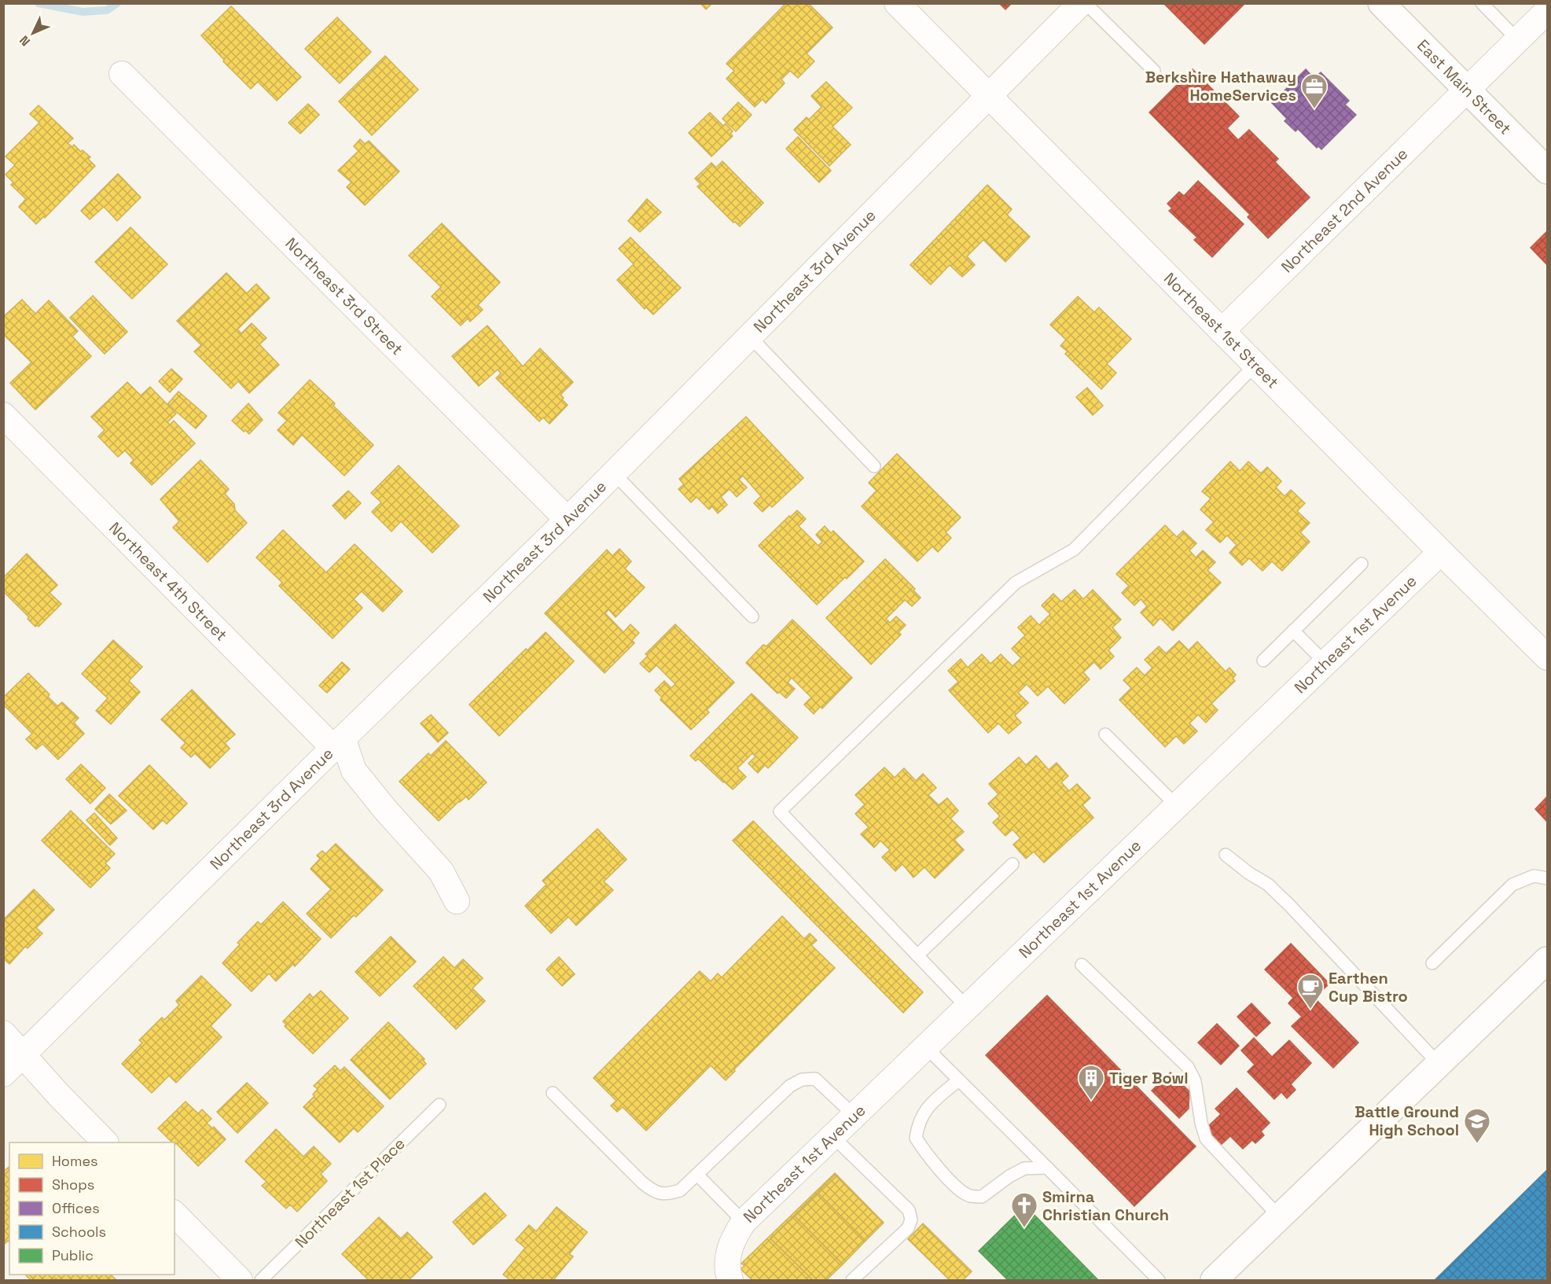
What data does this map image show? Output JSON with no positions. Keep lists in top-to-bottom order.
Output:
{
  "streets": {
    "street": [
      "East Main Street",
      "Northeast 2nd Avenue",
      "Northeast 3rd Avenue",
      "Northeast 3rd Street",
      "Northeast 1st Street",
      "Northeast 4th Street",
      "Northeast 1st Avenue"
    ],
    "lane": ["Northeast 1st Place"]
  },
  "crossings": [
    ["East Main Street", "Northeast 2nd Avenue"],
    ["Northeast 2nd Avenue", "Northeast 1st Street"],
    ["Northeast 3rd Avenue", "Northeast 3rd Street"],
    ["Northeast 3rd Avenue", "Northeast 1st Street"],
    ["Northeast 3rd Avenue", "Northeast 4th Street"],
    ["Northeast 1st Street", "Northeast 1st Avenue"]
  ],
  "places": {
    "office": ["Berkshire Hathaway HomeServices"],
    "cafe": ["Earthen Cup Bistro"],
    "building": ["Tiger Bowl"],
    "school or university": ["Battle Ground High School"],
    "church": ["Smirna Christian Church"]
  },
  "legend": [
    "Homes",
    "Shops",
    "Offices",
    "Schools",
    "Public"
  ],
  "north": "bottom left"
}
